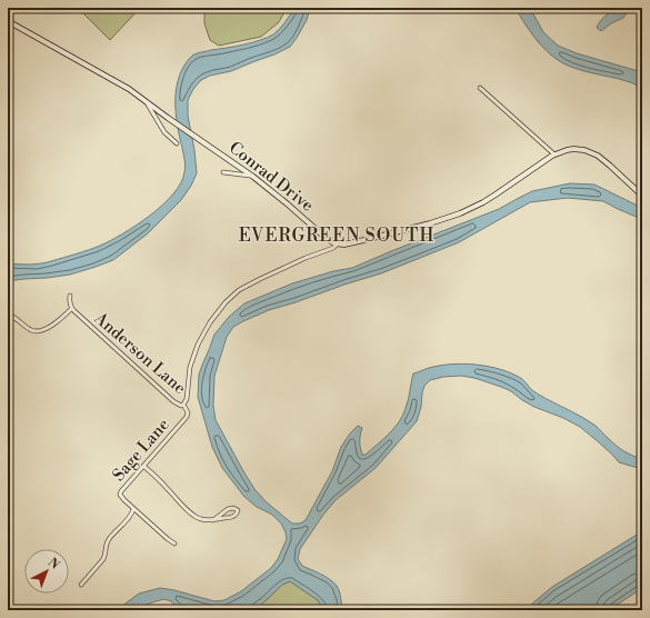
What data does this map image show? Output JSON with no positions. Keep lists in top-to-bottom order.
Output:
{
  "streets": {
    "main road": ["Conrad Drive"],
    "street": ["Anderson Lane", "Sage Lane"]
  },
  "crossings": [
    ["Conrad Drive", "Anderson Lane"],
    ["Anderson Lane", "Sage Lane"]
  ],
  "districts": ["EVERGREEN SOUTH"],
  "north": "top right"
}
